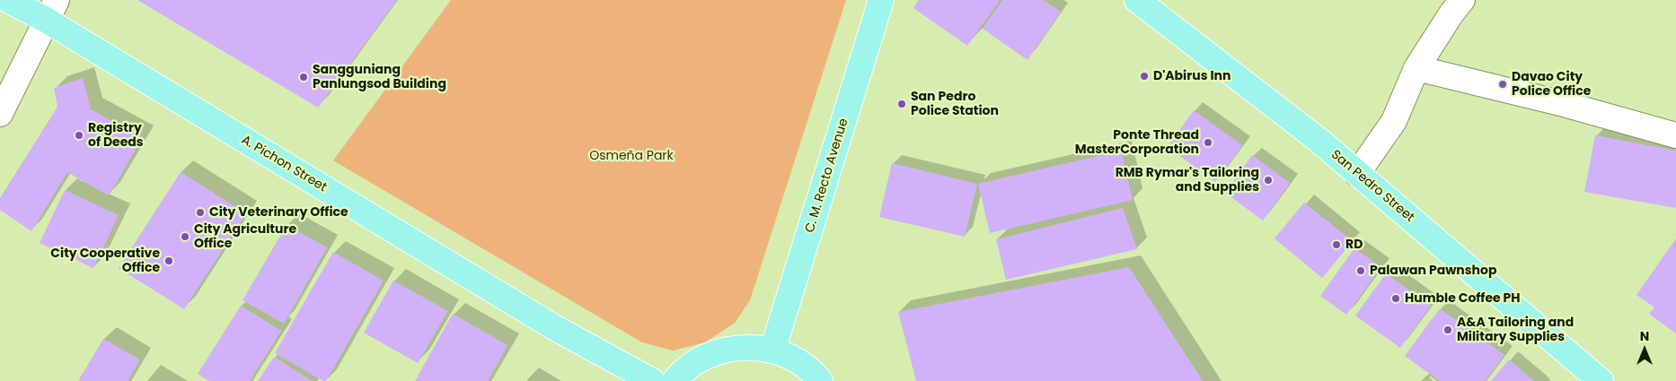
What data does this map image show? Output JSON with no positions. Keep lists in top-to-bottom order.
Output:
{
  "streets": {
    "main road": ["A. Pichon Street", "C. M. Recto Avenue", "San Pedro Street"]
  },
  "parks": ["Osmeña Park"],
  "places": [
    "D'Abirus Inn",
    "Sangguniang Panlungsod Building",
    "Davao City Police Office",
    "San Pedro Police Station",
    "Registry of Deeds",
    "Ponte Thread MasterCorporation",
    "RMB Rymar's Tailoring and Supplies",
    "City Veterinary Office",
    "City Agriculture Office",
    "RD",
    "City Cooperative Office",
    "Palawan Pawnshop",
    "Humble Coffee PH",
    "A&A Tailoring and Military Supplies"
  ],
  "north": "top"
}
